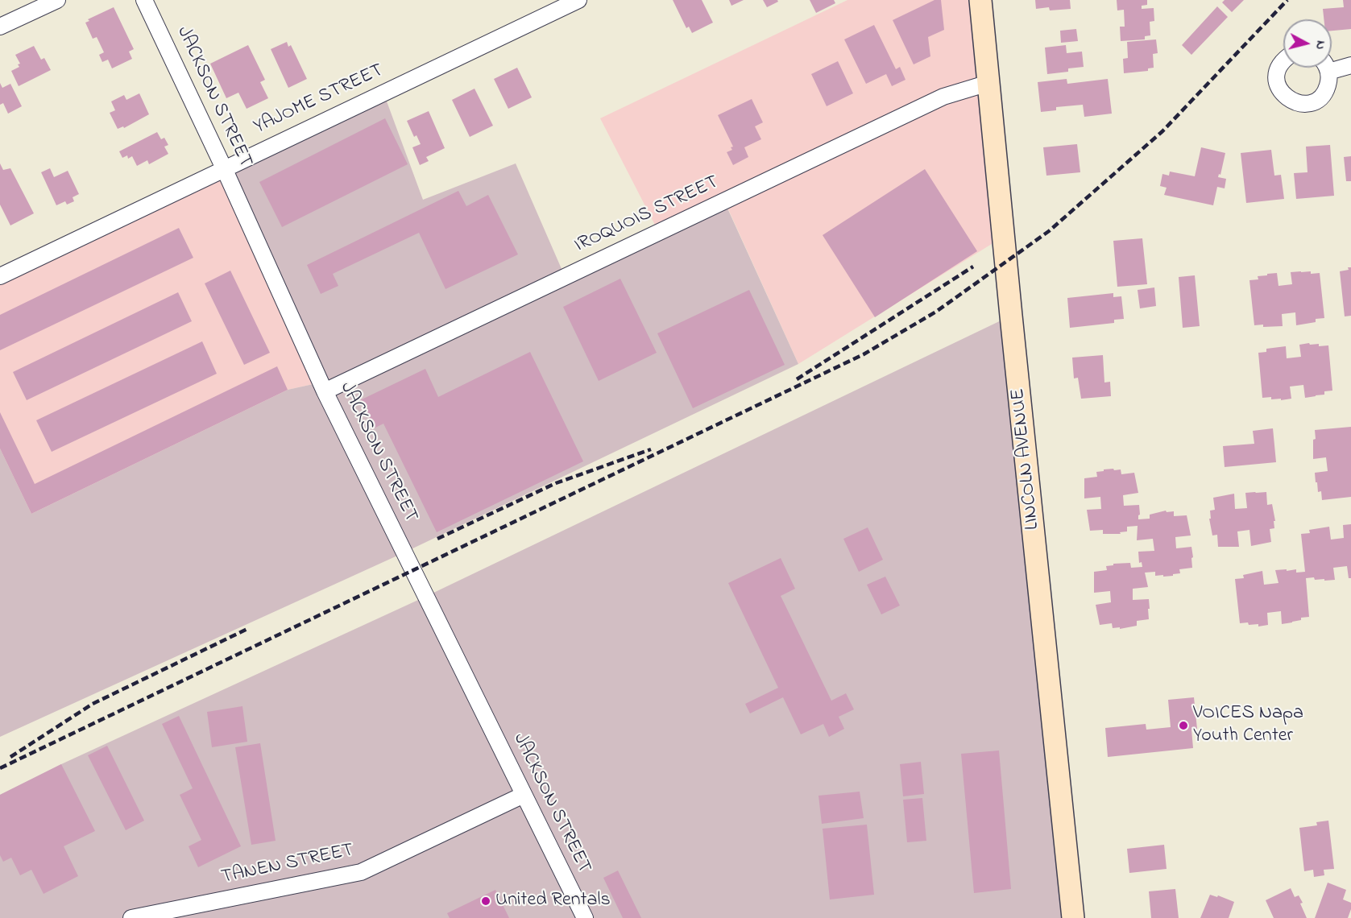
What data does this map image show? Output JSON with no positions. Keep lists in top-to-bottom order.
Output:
{
  "streets": {
    "main road": ["LINCOLN AVENUE"],
    "street": [
      "JACKSON STREET",
      "YAJOME STREET",
      "IROQUOIS STREET",
      "TANEN STREET"
    ]
  },
  "crossings": [
    ["JACKSON STREET", "YAJOME STREET"],
    ["JACKSON STREET", "IROQUOIS STREET"],
    ["JACKSON STREET", "TANEN STREET"],
    ["IROQUOIS STREET", "LINCOLN AVENUE"]
  ],
  "places": ["VOICES Napa Youth Center", "United Rentals"],
  "north": "right"
}
